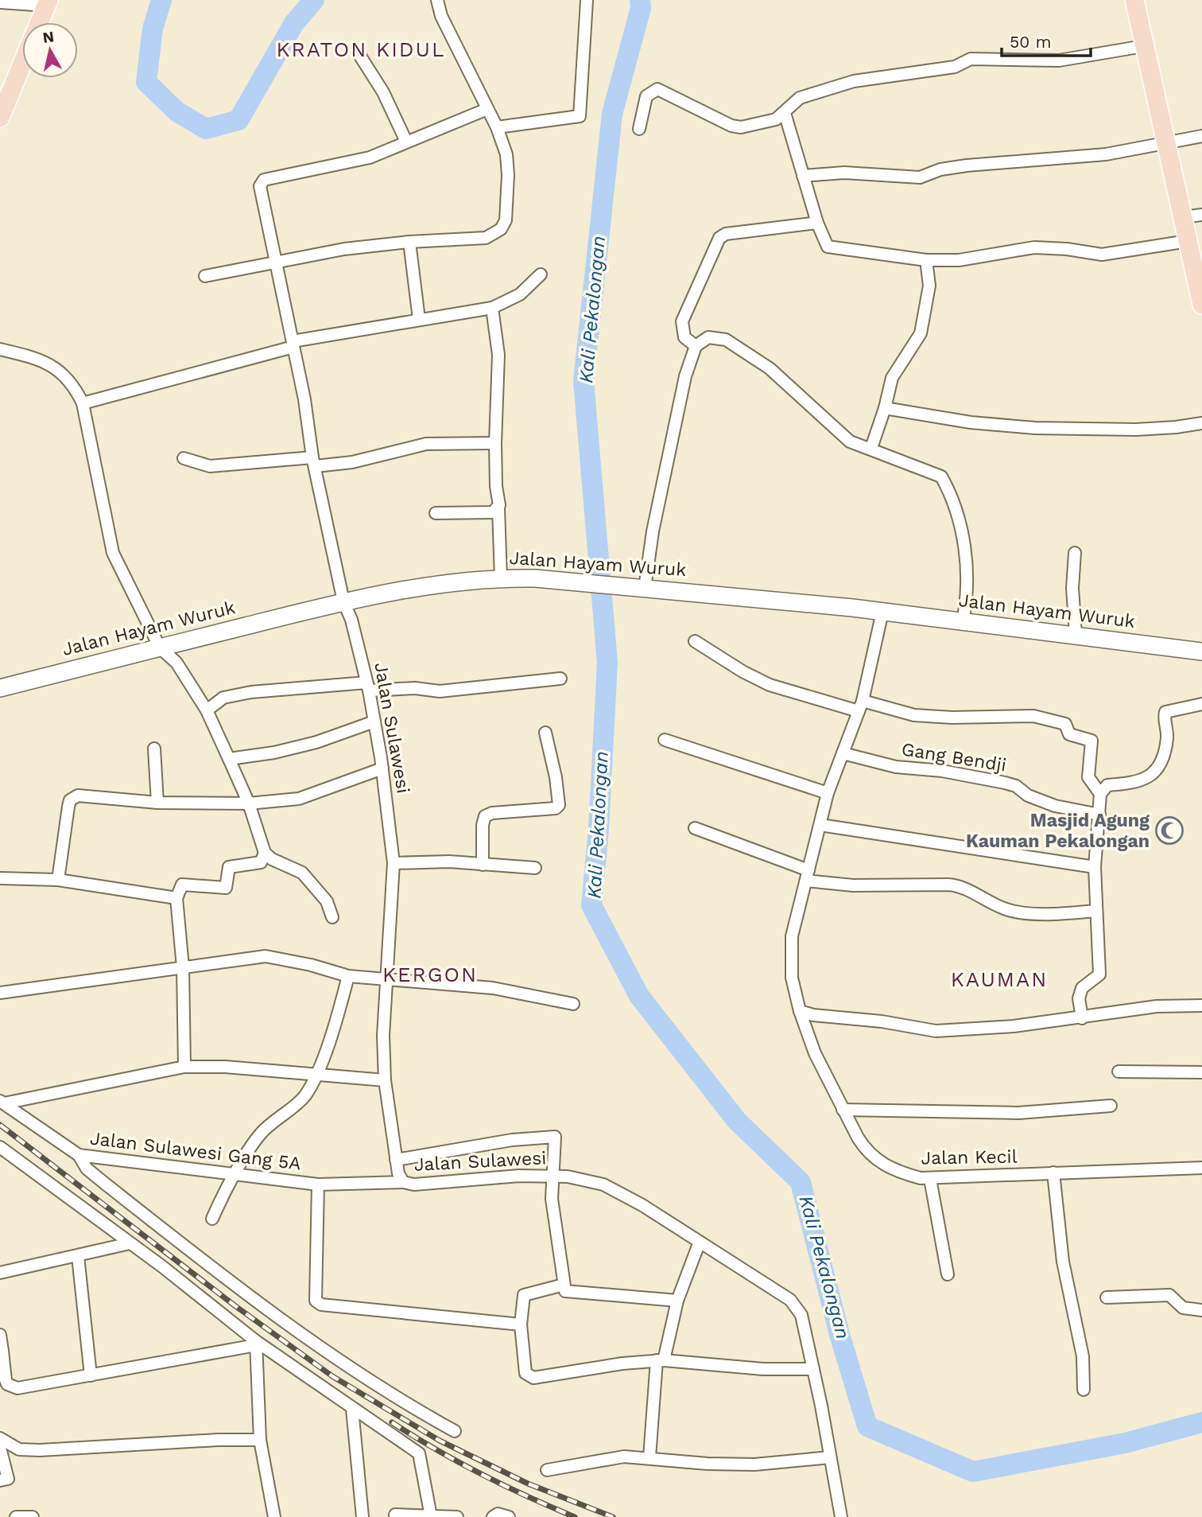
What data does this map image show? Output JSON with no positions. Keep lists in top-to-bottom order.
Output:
{
  "streets": {
    "street": [
      "Jalan Hayam Wuruk",
      "Jalan Sulawesi",
      "Gang Bendji",
      "Jalan Sulawesi Gang 5A",
      "Jalan Kecil"
    ]
  },
  "crossings": [
    ["Jalan Hayam Wuruk", "Jalan Sulawesi"],
    ["Jalan Hayam Wuruk", "Jalan Kecil"],
    ["Jalan Sulawesi", "Jalan Sulawesi Gang 5A"],
    ["Gang Bendji", "Jalan Kecil"]
  ],
  "districts": ["KRATON KIDUL", "KERGON", "KAUMAN"],
  "water": ["Kali Pekalongan"],
  "places": {
    "mosque": ["Masjid Agung Kauman Pekalongan"]
  },
  "scale_bar": "50 m",
  "north": "top"
}
